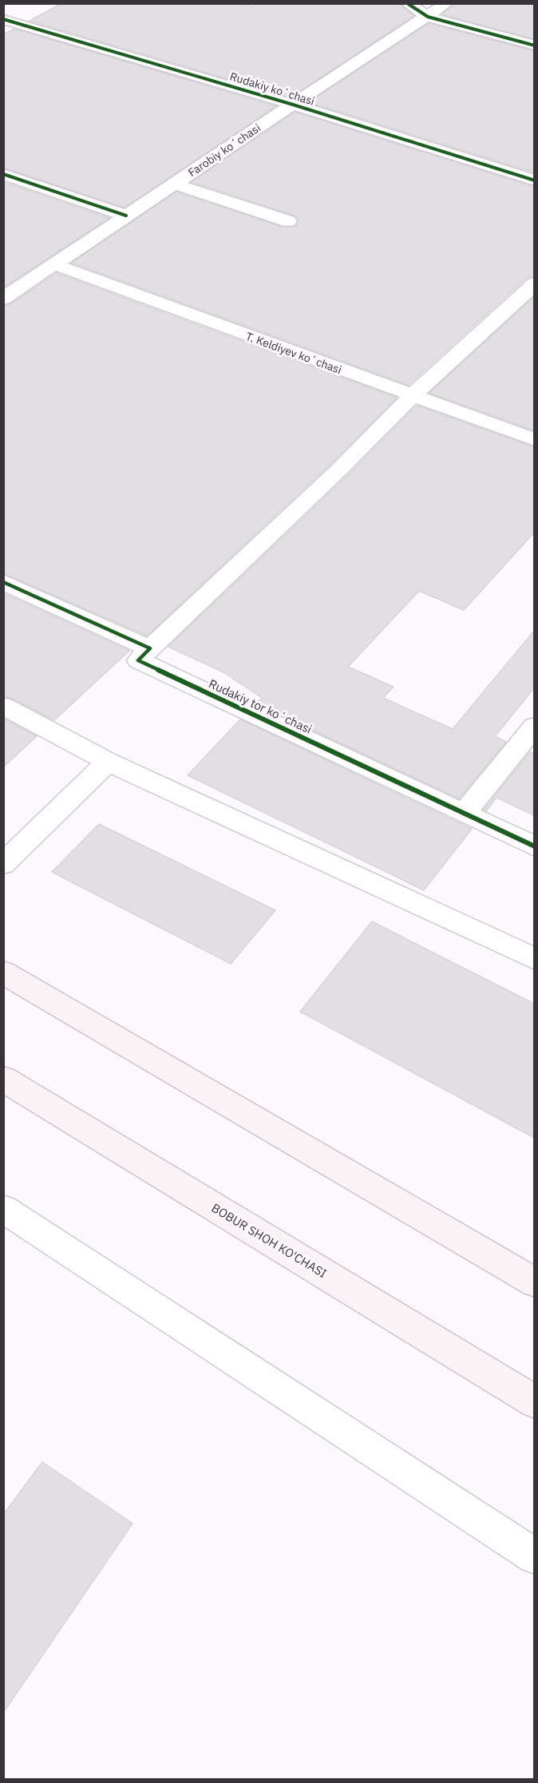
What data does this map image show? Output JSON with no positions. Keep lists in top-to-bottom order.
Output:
{
  "streets": {
    "main road": ["BOBUR SHOH KO'CHASI"],
    "street": [
      "Rudakiy koʻchasi",
      "Farobiy koʻchasi",
      "T. Keldiyev koʻchasi",
      "Rudakiy tor koʻchasi"
    ]
  },
  "crossings": [
    ["Rudakiy koʻchasi", "Farobiy koʻchasi"],
    ["Farobiy koʻchasi", "T. Keldiyev koʻchasi"]
  ]
}
